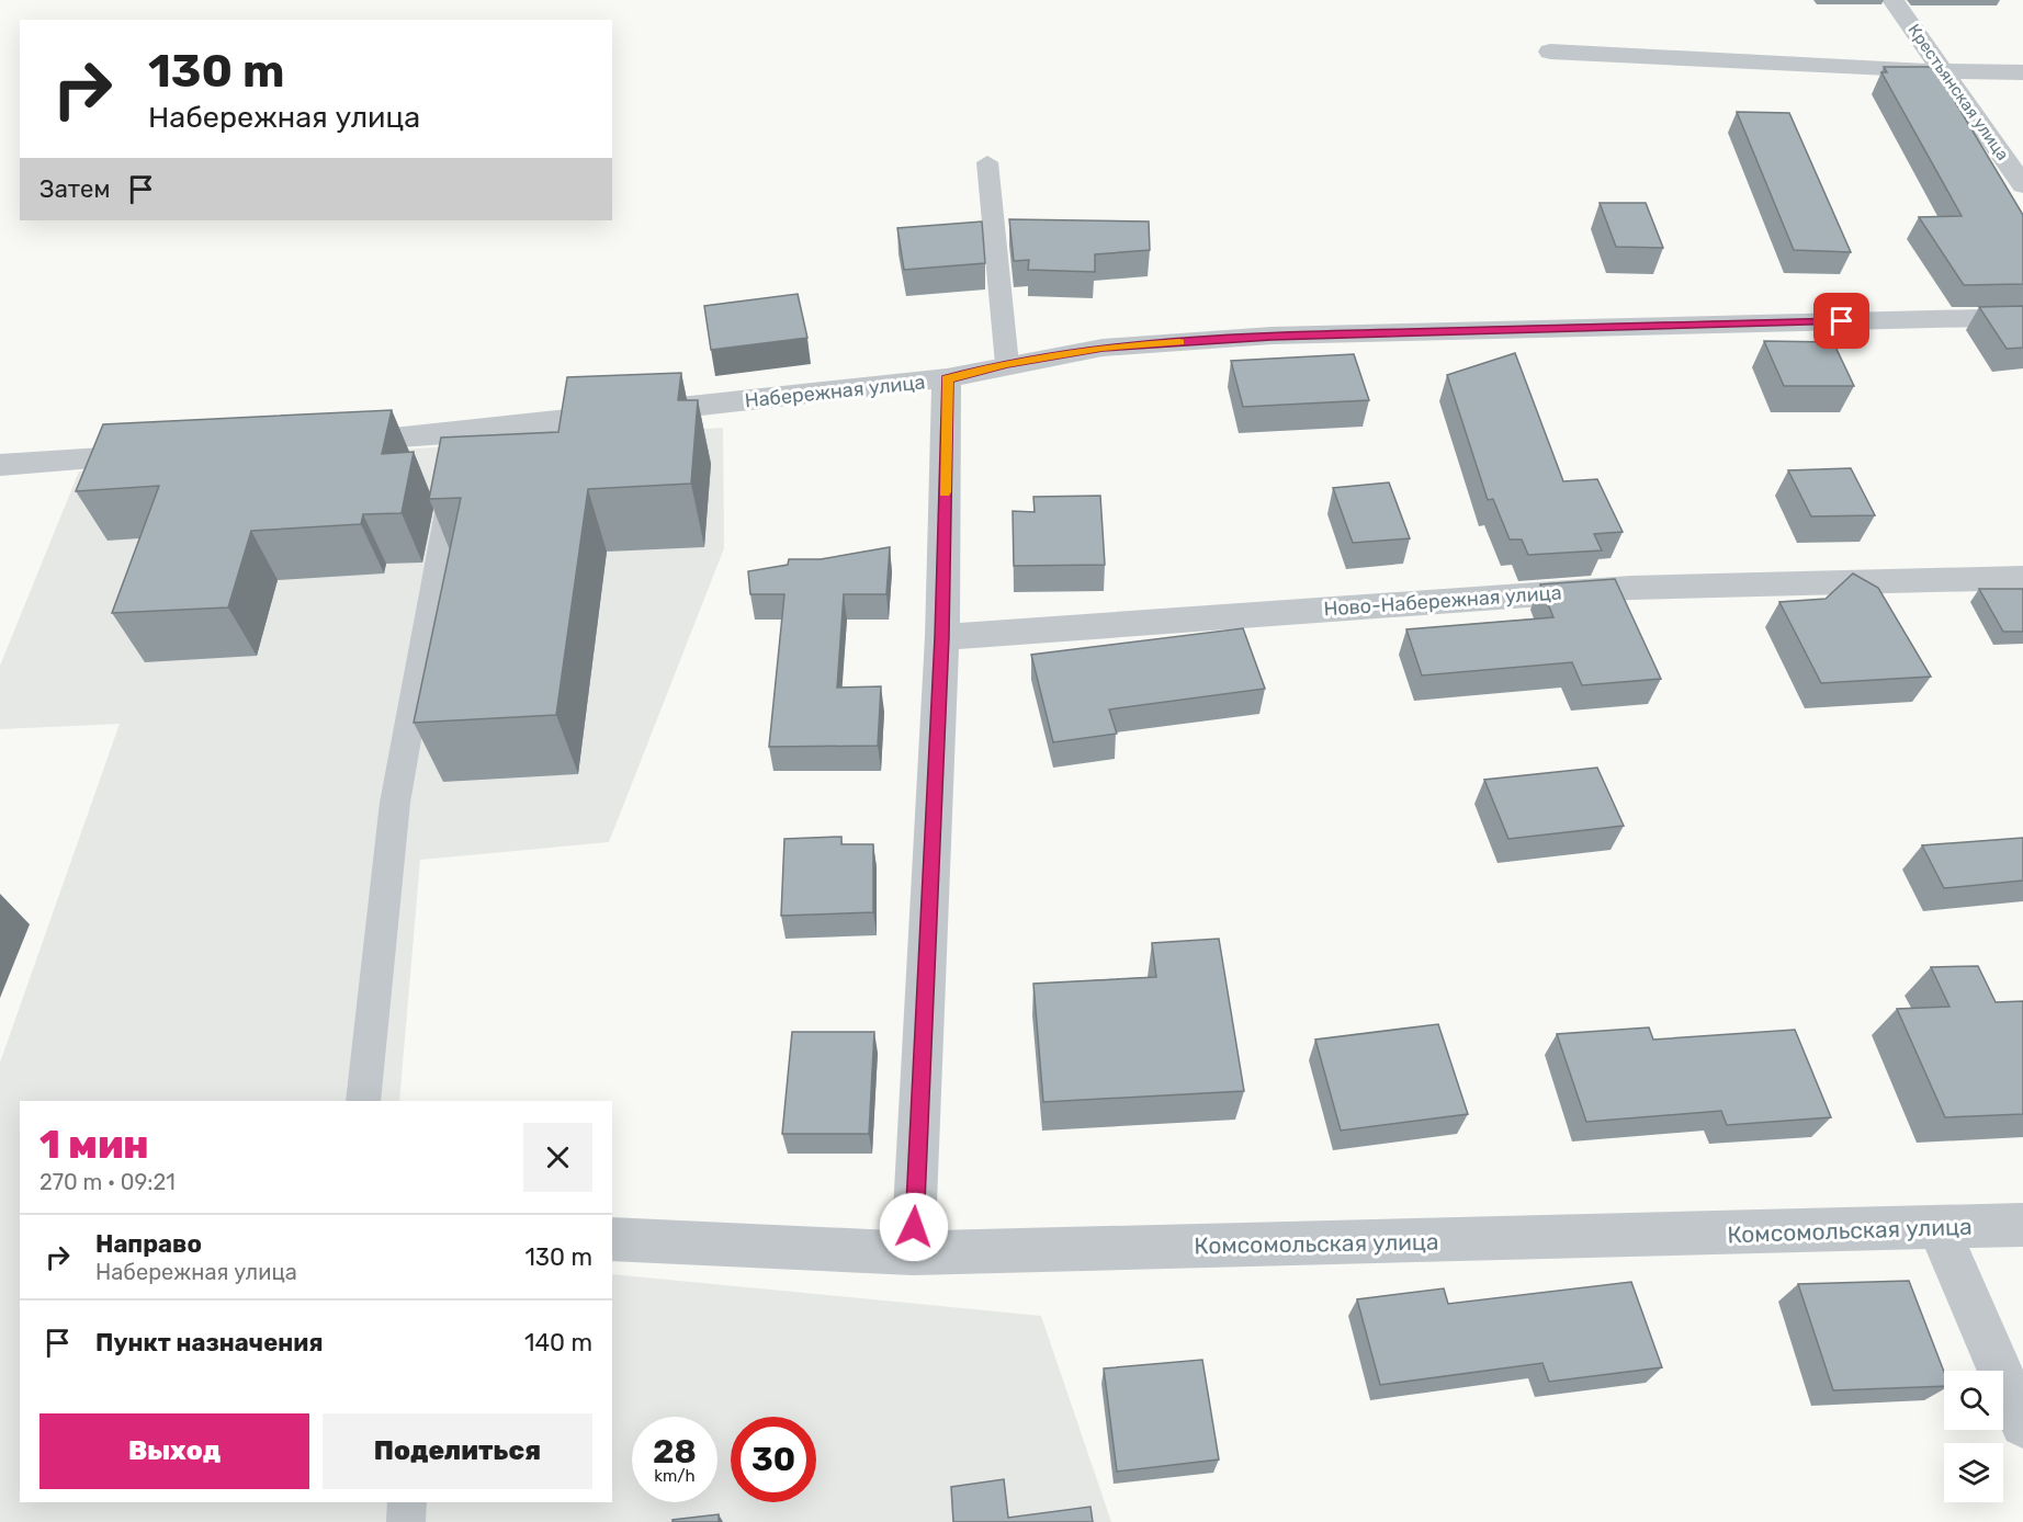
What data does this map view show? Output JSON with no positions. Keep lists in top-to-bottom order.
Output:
{
  "streets": {
    "street": [
      "Крестьянская улица",
      "Набережная улица",
      "Ново-Набережная улица",
      "Комсомольская улица"
    ]
  },
  "page": {
    "turn": ["130 m", "Набережная улица"],
    "then": "Затем",
    "heading": ["1 мин", "270 m · 09:21"],
    "list": [
      {
        "name": "Направо",
        "note": "Набережная улица",
        "value": "130 m"
      },
      {
        "name": "Пункт назначения",
        "value": "140 m"
      }
    ],
    "buttons": ["Выход", "Поделиться"],
    "speed": "28 km/h",
    "limit": "30"
  }
}
